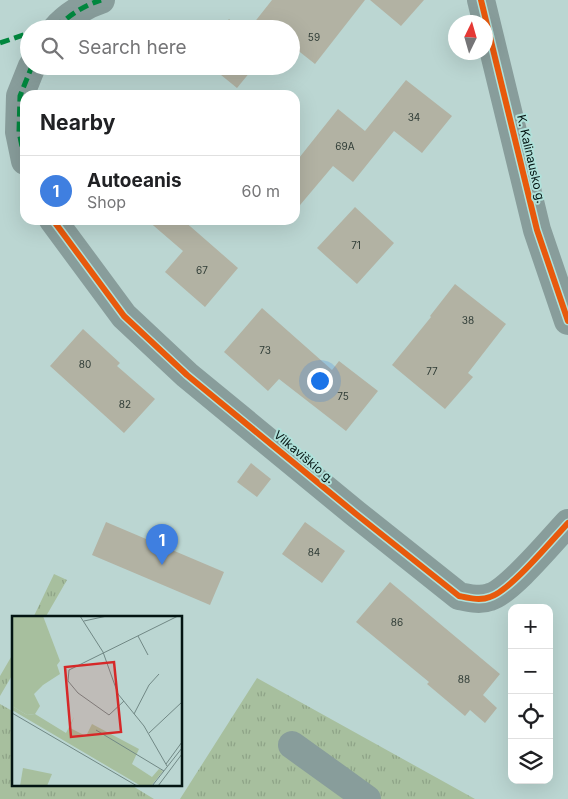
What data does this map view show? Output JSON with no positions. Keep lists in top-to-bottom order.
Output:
{
  "streets": {
    "street": ["K. Kalinausko g.", "Vilkaviškio g."]
  },
  "house_numbers": [
    "59",
    "34",
    "69A",
    "71",
    "67",
    "38",
    "73",
    "80",
    "77",
    "75",
    "82",
    "84",
    "86",
    "88"
  ],
  "north": "top",
  "page": {
    "search": "Search here",
    "heading": "Nearby",
    "list": [
      {
        "mark": "1",
        "name": "Autoeanis",
        "note": "Shop",
        "value": "60 m"
      }
    ],
    "pins": "1",
    "map_buttons": ["+", "−"]
  }
}
